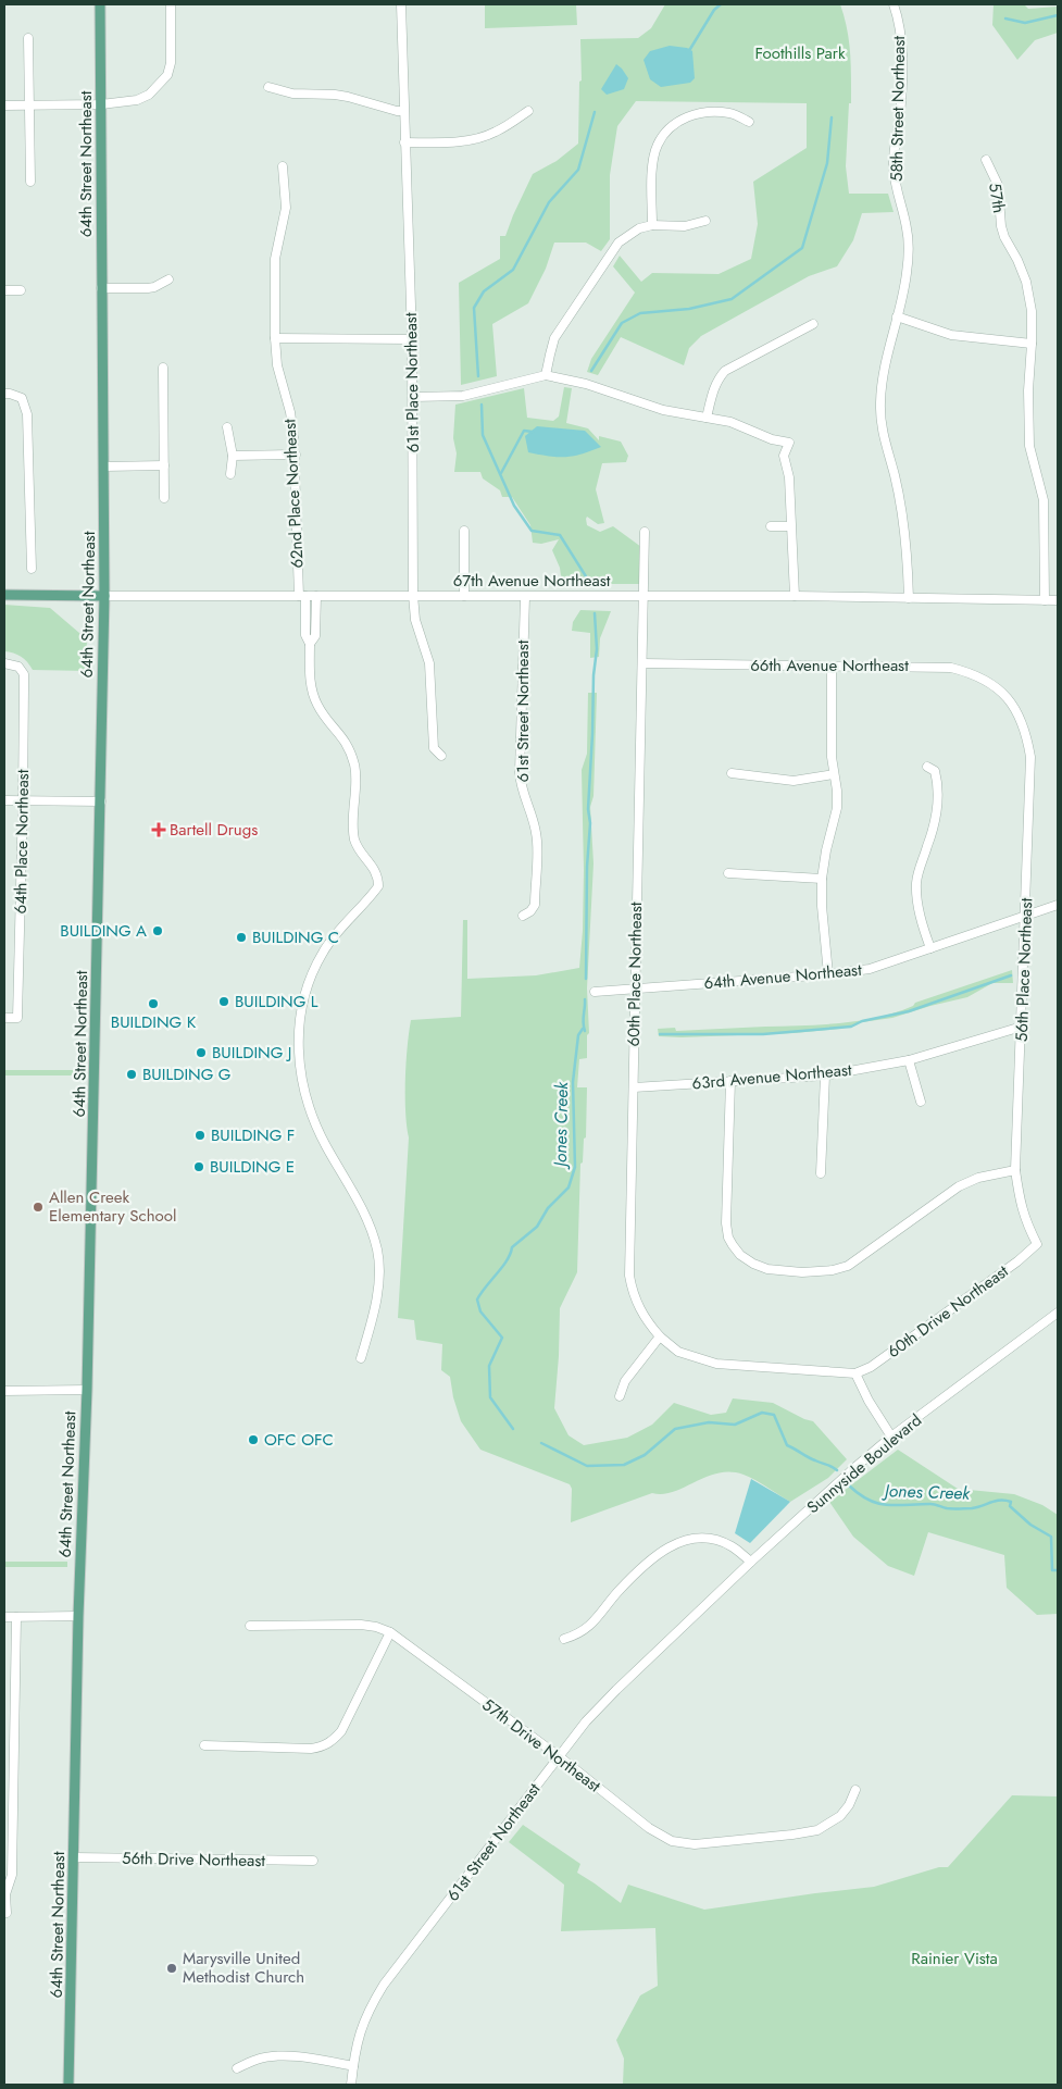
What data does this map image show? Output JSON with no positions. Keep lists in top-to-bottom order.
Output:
{
  "streets": {
    "main road": ["64th Street Northeast", "67th Avenue Northeast"],
    "street": [
      "58th Street Northeast",
      "57th",
      "61st Place Northeast",
      "62nd Place Northeast",
      "66th Avenue Northeast",
      "61st Street Northeast",
      "64th Place Northeast",
      "56th Place Northeast",
      "60th Place Northeast",
      "64th Avenue Northeast",
      "63rd Avenue Northeast",
      "60th Drive Northeast",
      "Sunnyside Boulevard",
      "57th Drive Northeast",
      "56th Drive Northeast"
    ]
  },
  "crossings": [
    ["58th Street Northeast", "67th Avenue Northeast"],
    ["64th Street Northeast", "67th Avenue Northeast"],
    ["64th Street Northeast", "56th Drive Northeast"],
    ["57th", "67th Avenue Northeast"],
    ["61st Place Northeast", "67th Avenue Northeast"],
    ["62nd Place Northeast", "67th Avenue Northeast"],
    ["67th Avenue Northeast", "61st Street Northeast"],
    ["67th Avenue Northeast", "60th Place Northeast"],
    ["66th Avenue Northeast", "56th Place Northeast"],
    ["66th Avenue Northeast", "60th Place Northeast"],
    ["61st Street Northeast", "Sunnyside Boulevard"],
    ["61st Street Northeast", "57th Drive Northeast"],
    ["56th Place Northeast", "64th Avenue Northeast"],
    ["56th Place Northeast", "63rd Avenue Northeast"],
    ["56th Place Northeast", "60th Drive Northeast"],
    ["60th Place Northeast", "64th Avenue Northeast"],
    ["60th Place Northeast", "63rd Avenue Northeast"]
  ],
  "water": ["Jones Creek"],
  "parks": ["Foothills Park", "Rainier Vista"],
  "places": {
    "health": ["Bartell Drugs"],
    "other": [
      "BUILDING A",
      "BUILDING C",
      "BUILDING L",
      "BUILDING K",
      "BUILDING J",
      "BUILDING G",
      "BUILDING F",
      "BUILDING E",
      "Allen Creek Elementary School",
      "OFC OFC",
      "Marysville United Methodist Church"
    ]
  }
}
